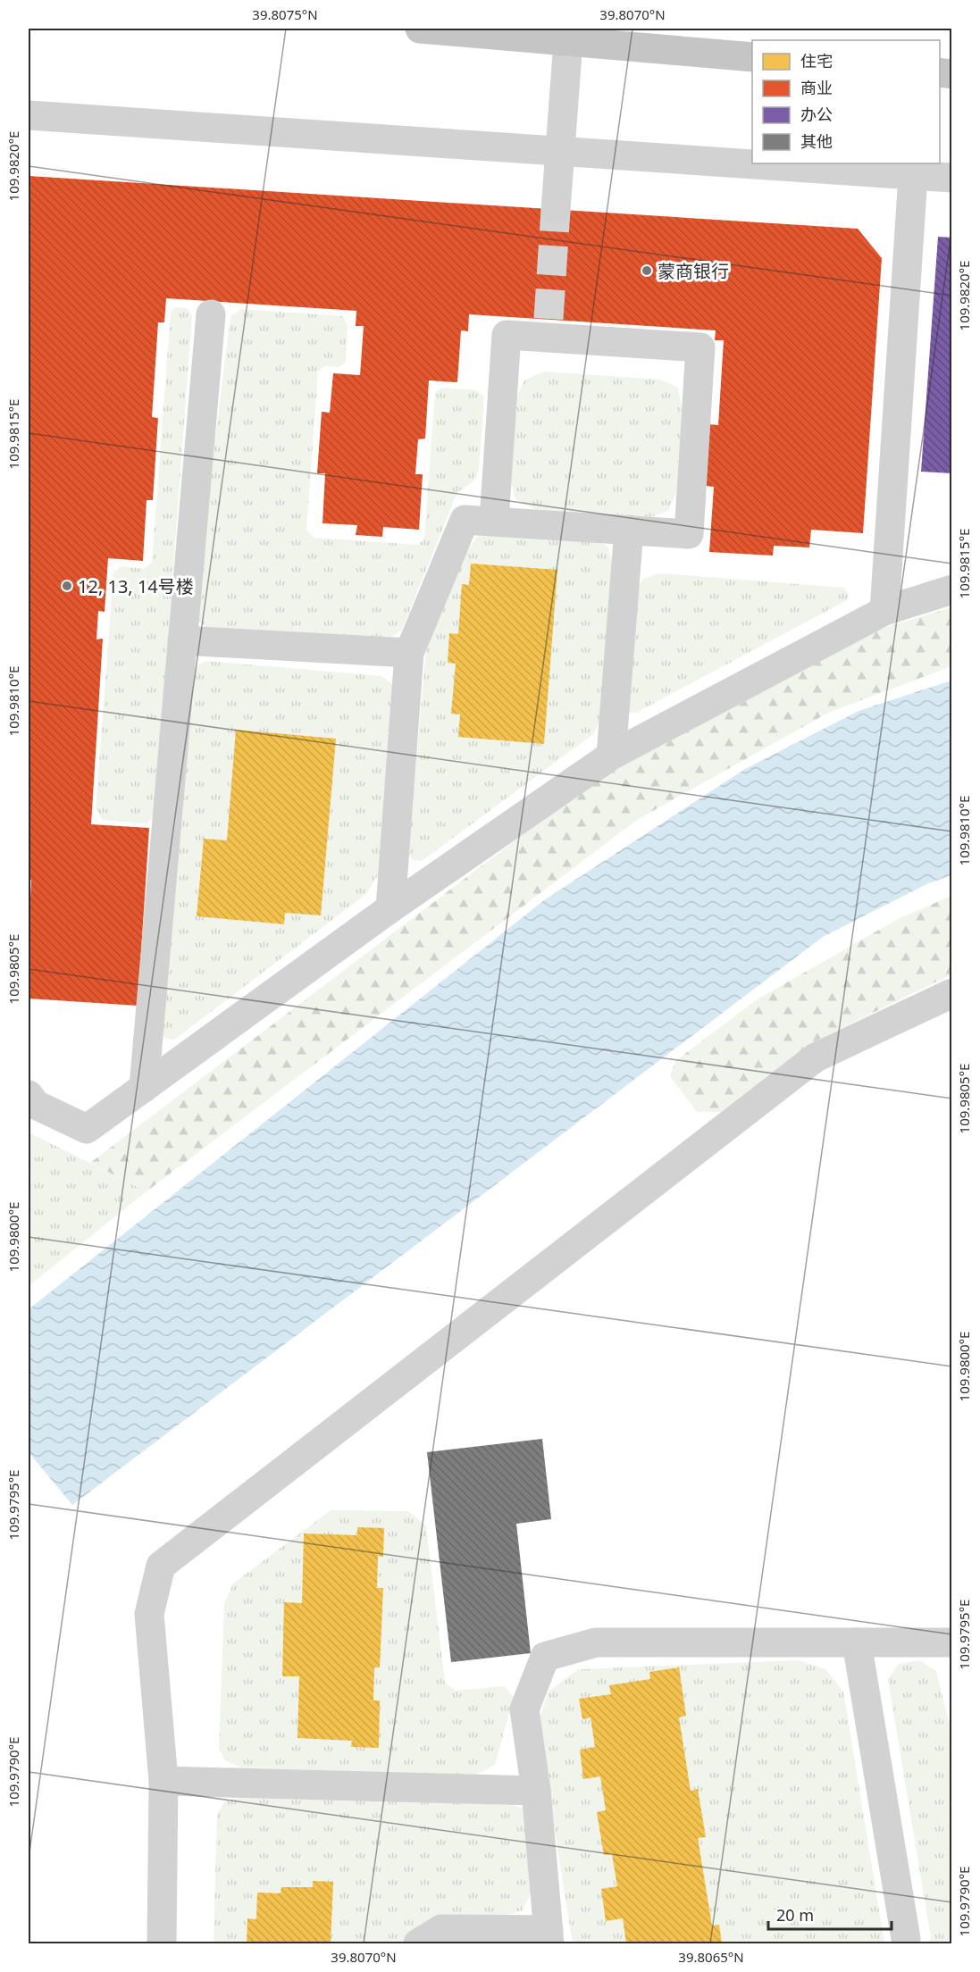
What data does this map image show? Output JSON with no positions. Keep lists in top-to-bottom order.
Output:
{
  "places": ["蒙商银行", "12, 13, 14号楼"],
  "legend": [
    "住宅",
    "商业",
    "办公",
    "其他"
  ],
  "scale_bar": "20 m",
  "coordinates": [
    "39.8075°N",
    "39.8070°N",
    "109.9820°E",
    "109.9815°E",
    "109.9810°E",
    "109.9805°E",
    "109.9800°E",
    "109.9795°E",
    "109.9790°E",
    "39.8065°N"
  ]
}
